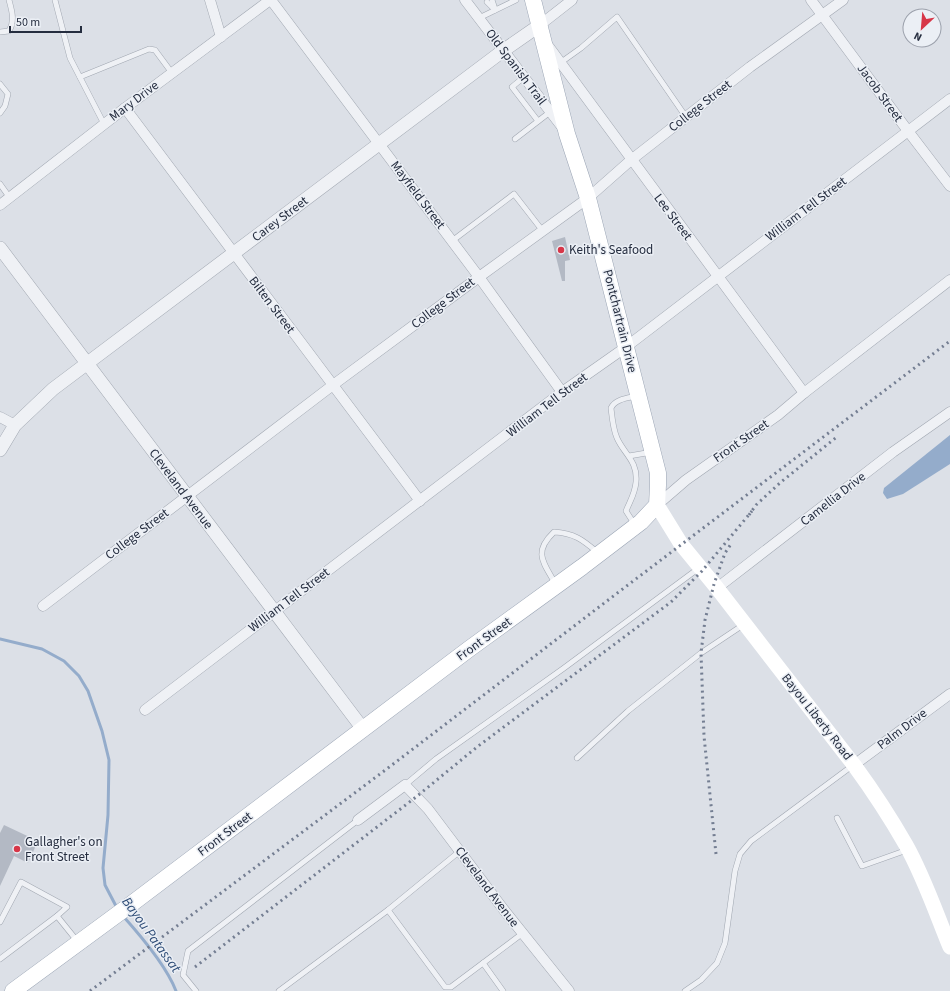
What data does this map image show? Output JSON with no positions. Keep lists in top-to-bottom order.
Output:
{
  "streets": {
    "main road": ["Pontchartrain Drive", "Front Street", "Bayou Liberty Road"],
    "street": [
      "Old Spanish Trail",
      "Jacob Street",
      "Mary Drive",
      "College Street",
      "Mayfield Street",
      "William Tell Street",
      "Lee Street",
      "Carey Street",
      "Bilten Street",
      "Cleveland Avenue",
      "Camellia Drive",
      "Palm Drive"
    ]
  },
  "crossings": [
    ["Old Spanish Trail", "Carey Street"],
    ["Old Spanish Trail", "Pontchartrain Drive"],
    ["Jacob Street", "College Street"],
    ["Jacob Street", "William Tell Street"],
    ["Mary Drive", "Mayfield Street"],
    ["Mary Drive", "Bilten Street"],
    ["College Street", "Mayfield Street"],
    ["College Street", "Lee Street"],
    ["College Street", "Bilten Street"],
    ["College Street", "Pontchartrain Drive"],
    ["College Street", "Cleveland Avenue"],
    ["Mayfield Street", "William Tell Street"],
    ["Mayfield Street", "Carey Street"],
    ["William Tell Street", "Lee Street"],
    ["William Tell Street", "Bilten Street"],
    ["William Tell Street", "Pontchartrain Drive"],
    ["William Tell Street", "Cleveland Avenue"],
    ["Lee Street", "Pontchartrain Drive"],
    ["Lee Street", "Front Street"],
    ["Carey Street", "Bilten Street"],
    ["Carey Street", "Pontchartrain Drive"],
    ["Carey Street", "Cleveland Avenue"],
    ["Pontchartrain Drive", "Front Street"],
    ["Pontchartrain Drive", "Bayou Liberty Road"],
    ["Front Street", "Cleveland Avenue"],
    ["Front Street", "Bayou Liberty Road"],
    ["Camellia Drive", "Bayou Liberty Road"],
    ["Bayou Liberty Road", "Palm Drive"]
  ],
  "water": ["Bayou Patassat"],
  "places": ["Keith's Seafood", "Gallagher's on Front Street"],
  "scale_bar": "50 m",
  "north": "bottom left"
}
